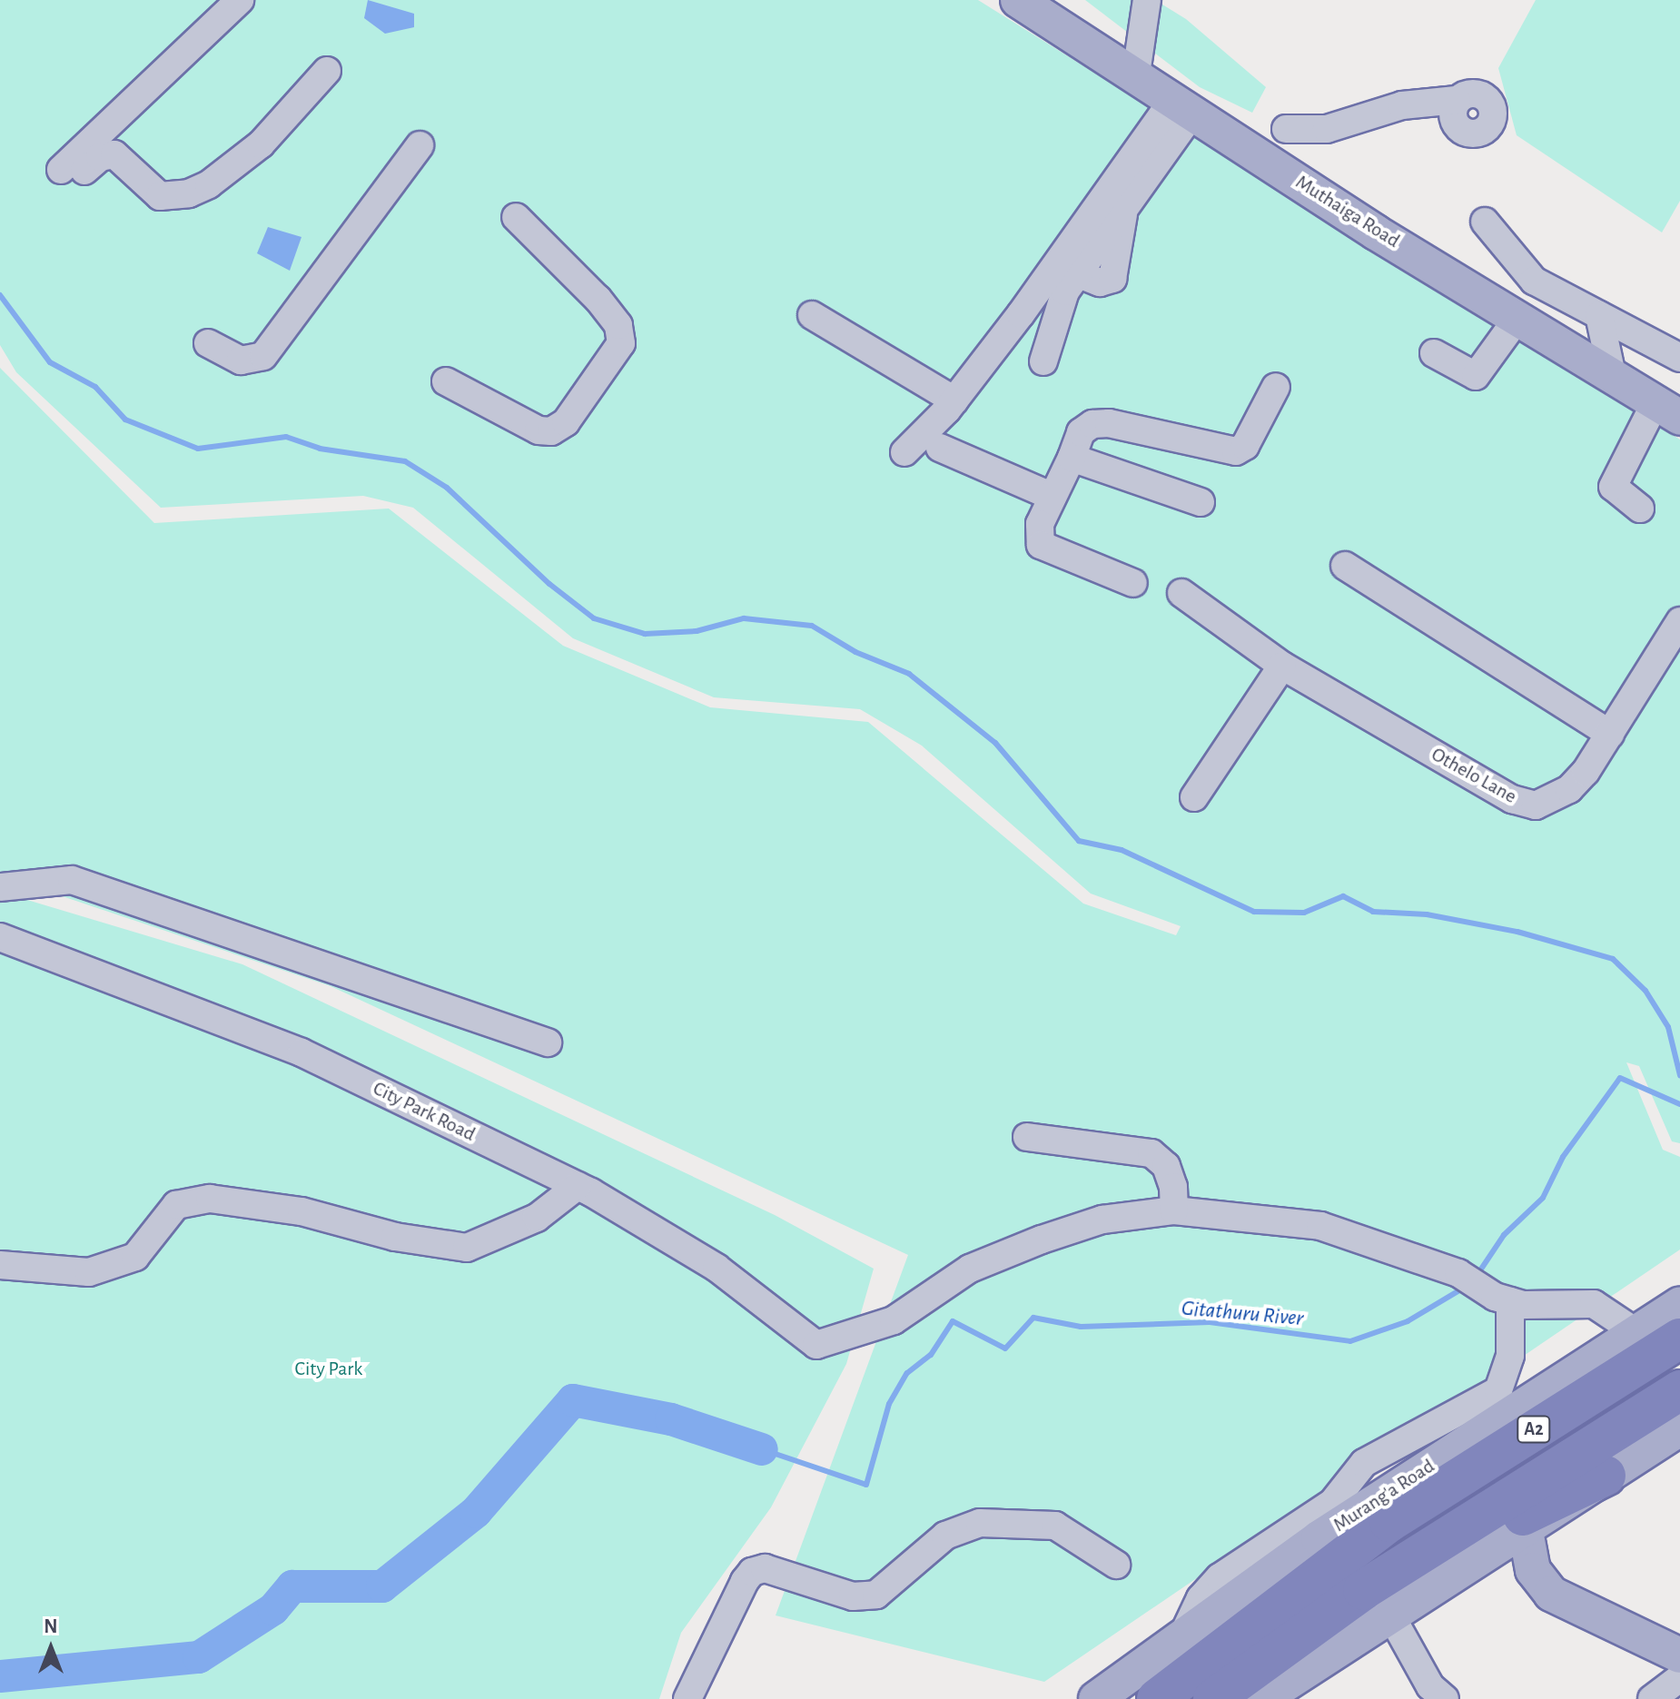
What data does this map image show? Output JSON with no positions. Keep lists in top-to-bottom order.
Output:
{
  "streets": {
    "highway": ["A2", "Murang'a Road"],
    "main road": ["Muthaiga Road"],
    "street": ["Othelo Lane", "City Park Road"]
  },
  "water": ["Gitathuru River"],
  "parks": ["City Park"],
  "north": "top"
}
